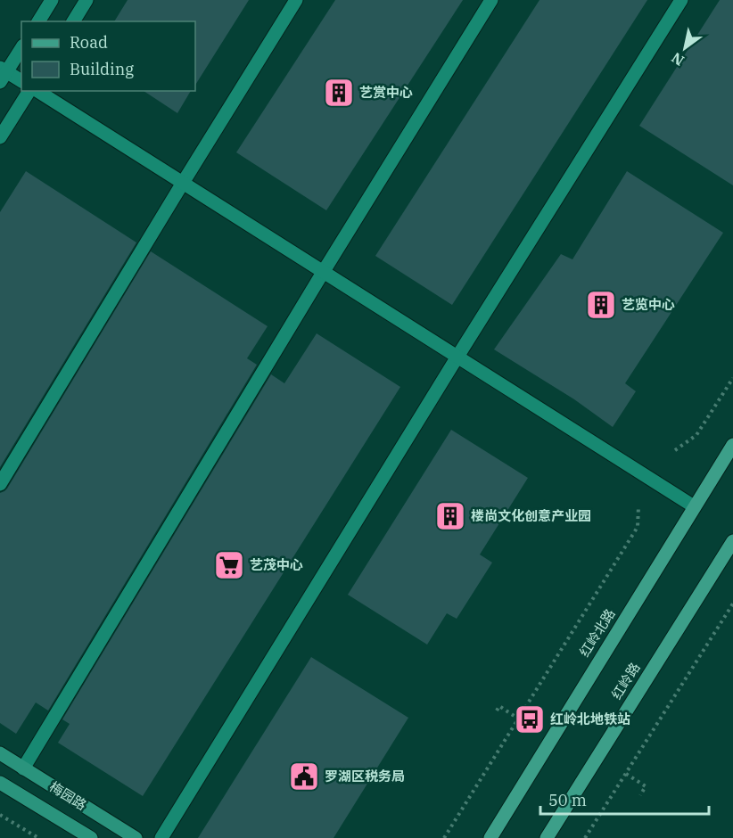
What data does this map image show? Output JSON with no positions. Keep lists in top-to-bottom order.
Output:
{
  "streets": {
    "main road": ["红岭北路", "红岭路", "梅园路"]
  },
  "places": {
    "building": ["艺赏中心", "艺览中心", "楼尚文化创意产业园"],
    "supermarket": ["艺茂中心"],
    "bus stop": ["红岭北地铁站"],
    "public building": ["罗湖区税务局"]
  },
  "legend": ["Road", "Building"],
  "scale_bar": "50 m",
  "north": "bottom left"
}
